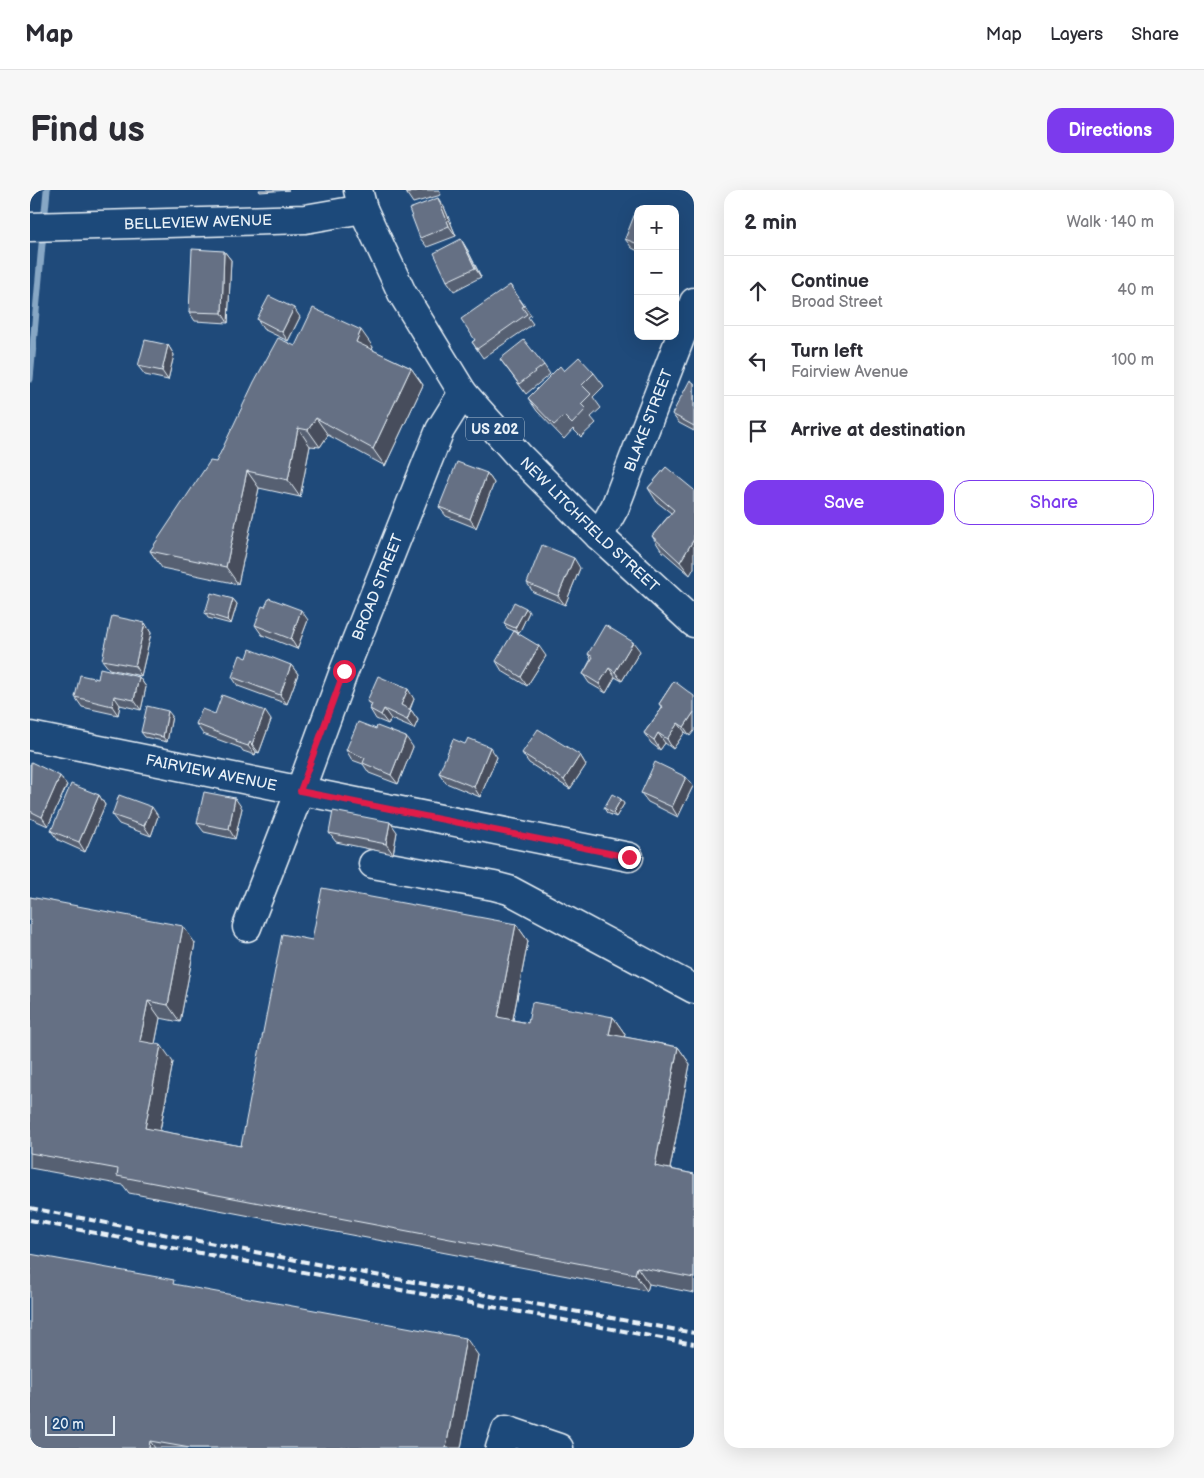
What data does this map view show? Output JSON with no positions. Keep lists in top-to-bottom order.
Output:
{
  "streets": {
    "main road": [
      "BELLEVIEW AVENUE",
      "BLAKE STREET",
      "US 202",
      "NEW LITCHFIELD STREET",
      "BROAD STREET",
      "FAIRVIEW AVENUE"
    ]
  },
  "crossings": [
    ["BELLEVIEW AVENUE", "NEW LITCHFIELD STREET"],
    ["BLAKE STREET", "NEW LITCHFIELD STREET"],
    ["NEW LITCHFIELD STREET", "BROAD STREET"],
    ["BROAD STREET", "FAIRVIEW AVENUE"]
  ],
  "scale_bar": "20 m",
  "page": {
    "header": "Map",
    "nav": ["Map", "Layers", "Share"],
    "buttons": [
      "Directions",
      ["Save", "Share"]
    ],
    "title": "Find us",
    "heading": ["2 min", "Walk · 140 m"],
    "map_buttons": ["+", "−"],
    "list": [
      ["Continue", "Broad Street", "40 m"],
      ["Turn left", "Fairview Avenue", "100 m"],
      "Arrive at destination"
    ],
    "scale": "20 m"
  }
}
